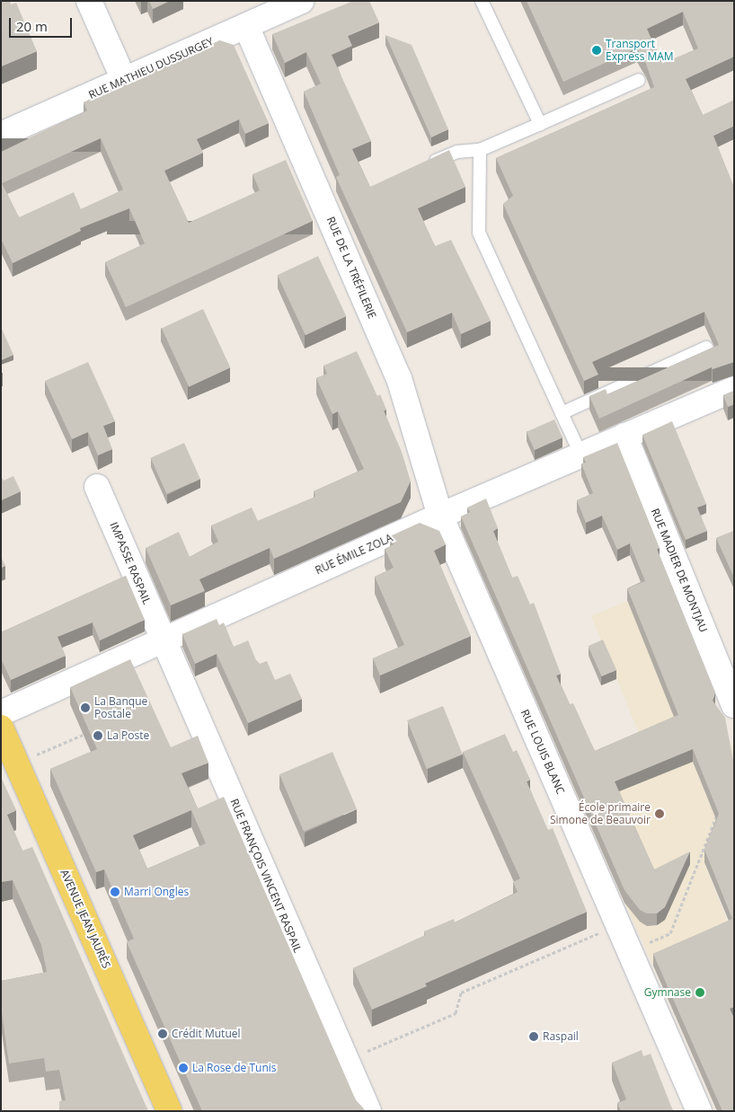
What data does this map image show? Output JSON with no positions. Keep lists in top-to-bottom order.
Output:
{
  "streets": {
    "main road": ["AVENUE JEAN JAURÈS"],
    "street": [
      "RUE MATHIEU DUSSURGEY",
      "RUE DE LA TRÉFILERIE",
      "RUE ÉMILE ZOLA",
      "IMPASSE RASPAIL",
      "RUE MADIER DE MONTJAU",
      "RUE LOUIS BLANC",
      "RUE FRANÇOIS VINCENT RASPAIL"
    ]
  },
  "crossings": [
    ["RUE MATHIEU DUSSURGEY", "RUE DE LA TRÉFILERIE"],
    ["RUE DE LA TRÉFILERIE", "RUE ÉMILE ZOLA"],
    ["RUE DE LA TRÉFILERIE", "RUE LOUIS BLANC"],
    ["RUE ÉMILE ZOLA", "IMPASSE RASPAIL"],
    ["RUE ÉMILE ZOLA", "RUE MADIER DE MONTJAU"],
    ["RUE ÉMILE ZOLA", "RUE LOUIS BLANC"],
    ["RUE ÉMILE ZOLA", "RUE FRANÇOIS VINCENT RASPAIL"],
    ["IMPASSE RASPAIL", "RUE FRANÇOIS VINCENT RASPAIL"]
  ],
  "places": [
    "Transport Express MAM",
    "La Banque Postale",
    "La Poste",
    "École primaire Simone de Beauvoir",
    "Marri Ongles",
    "Gymnase",
    "Crédit Mutuel",
    "Raspail",
    "La Rose de Tunis"
  ],
  "scale_bar": "20 m"
}
